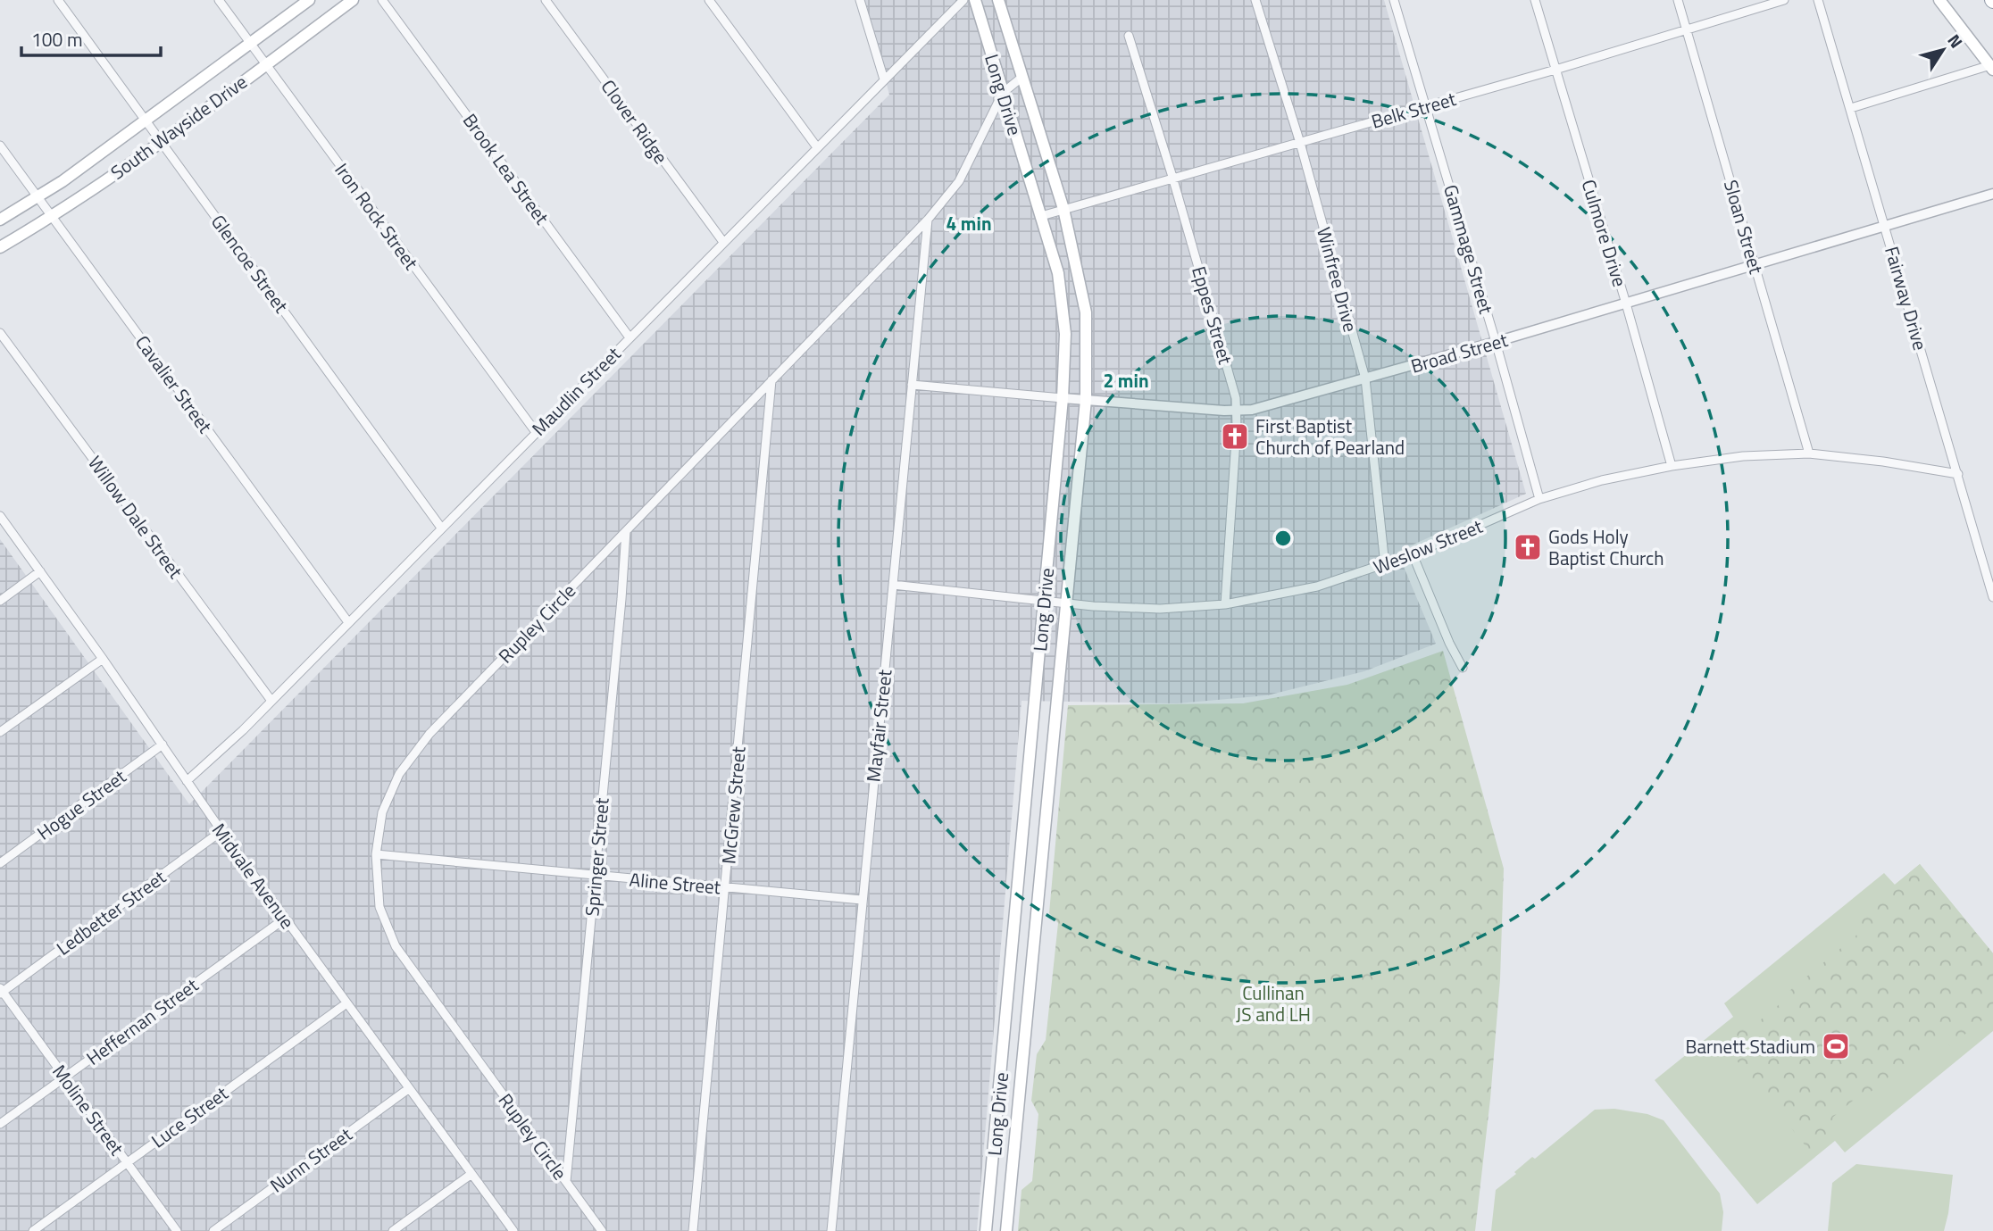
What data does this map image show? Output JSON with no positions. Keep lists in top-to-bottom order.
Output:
{
  "streets": {
    "main road": ["Long Drive", "South Wayside Drive"],
    "street": [
      "Belk Street",
      "Clover Ridge",
      "Brook Lea Street",
      "Iron Rock Street",
      "Sloan Street",
      "Culmore Drive",
      "Gammage Street",
      "Glencoe Street",
      "Winfree Drive",
      "Fairway Drive",
      "Eppes Street",
      "Broad Street",
      "Cavalier Street",
      "Maudlin Street",
      "Willow Dale Street",
      "Weslow Street",
      "Rupley Circle",
      "Mayfair Street",
      "Hogue Street",
      "McGrew Street",
      "Springer Street",
      "Midvale Avenue",
      "Aline Street",
      "Ledbetter Street",
      "Heffernan Street",
      "Moline Street",
      "Luce Street",
      "Nunn Street"
    ]
  },
  "crossings": [
    ["Long Drive", "Belk Street"],
    ["Long Drive", "Broad Street"],
    ["Long Drive", "Weslow Street"],
    ["Long Drive", "Rupley Circle"],
    ["Belk Street", "Sloan Street"],
    ["Belk Street", "Culmore Drive"],
    ["Belk Street", "Gammage Street"],
    ["Belk Street", "Winfree Drive"],
    ["Belk Street", "Eppes Street"],
    ["Clover Ridge", "Maudlin Street"],
    ["South Wayside Drive", "Iron Rock Street"],
    ["South Wayside Drive", "Glencoe Street"],
    ["South Wayside Drive", "Cavalier Street"],
    ["Brook Lea Street", "Maudlin Street"],
    ["Iron Rock Street", "Maudlin Street"],
    ["Sloan Street", "Broad Street"],
    ["Sloan Street", "Weslow Street"],
    ["Culmore Drive", "Broad Street"],
    ["Culmore Drive", "Weslow Street"],
    ["Gammage Street", "Broad Street"],
    ["Gammage Street", "Weslow Street"],
    ["Glencoe Street", "Maudlin Street"],
    ["Winfree Drive", "Broad Street"],
    ["Winfree Drive", "Weslow Street"],
    ["Fairway Drive", "Broad Street"],
    ["Fairway Drive", "Weslow Street"],
    ["Eppes Street", "Broad Street"],
    ["Eppes Street", "Weslow Street"],
    ["Broad Street", "Mayfair Street"],
    ["Cavalier Street", "Maudlin Street"],
    ["Maudlin Street", "Willow Dale Street"],
    ["Maudlin Street", "Midvale Avenue"],
    ["Weslow Street", "Mayfair Street"],
    ["Rupley Circle", "Mayfair Street"],
    ["Rupley Circle", "McGrew Street"],
    ["Rupley Circle", "Springer Street"],
    ["Rupley Circle", "Aline Street"],
    ["Mayfair Street", "Aline Street"],
    ["Hogue Street", "Midvale Avenue"],
    ["McGrew Street", "Aline Street"],
    ["Springer Street", "Aline Street"],
    ["Midvale Avenue", "Ledbetter Street"],
    ["Midvale Avenue", "Heffernan Street"],
    ["Midvale Avenue", "Luce Street"],
    ["Midvale Avenue", "Nunn Street"],
    ["Ledbetter Street", "Moline Street"],
    ["Heffernan Street", "Moline Street"],
    ["Moline Street", "Luce Street"]
  ],
  "parks": ["Cullinan JS and LH"],
  "places": {
    "church": ["First Baptist Church of Pearland", "Gods Holy Baptist Church"],
    "sports": ["Barnett Stadium"]
  },
  "scale_bar": "100 m",
  "north": "top right",
  "rings": ["4 min", "2 min"]
}
